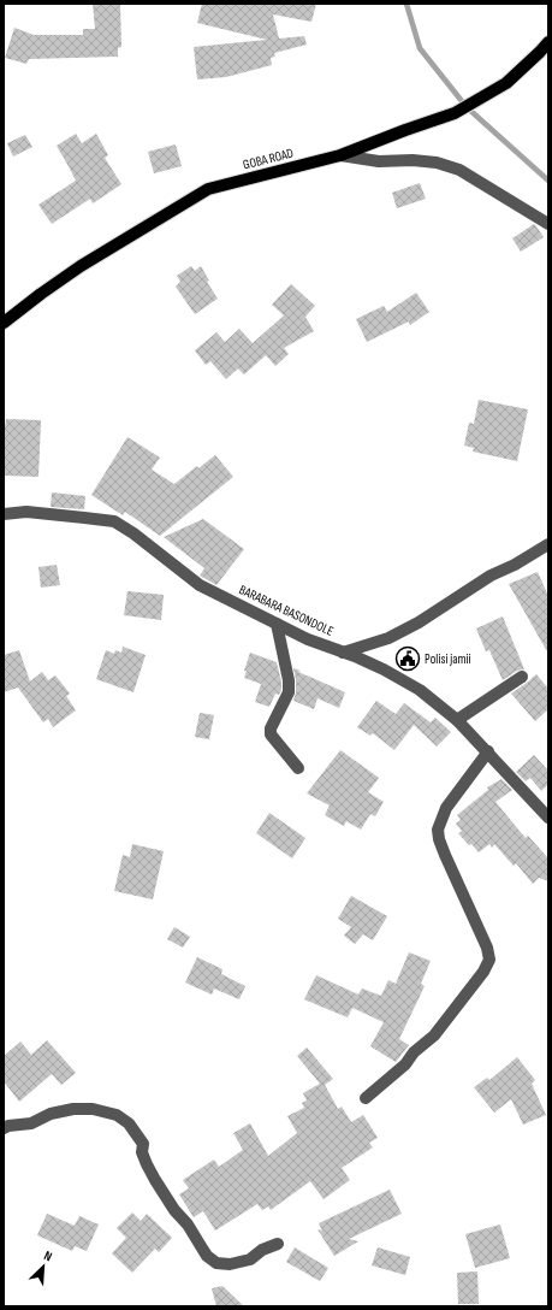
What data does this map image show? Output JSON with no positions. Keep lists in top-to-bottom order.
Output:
{
  "streets": {
    "main road": ["GOBA ROAD"],
    "street": ["BARABARA BASONDOLE"]
  },
  "places": {
    "public building": ["Polisi jamii"]
  },
  "north": "top right"
}
